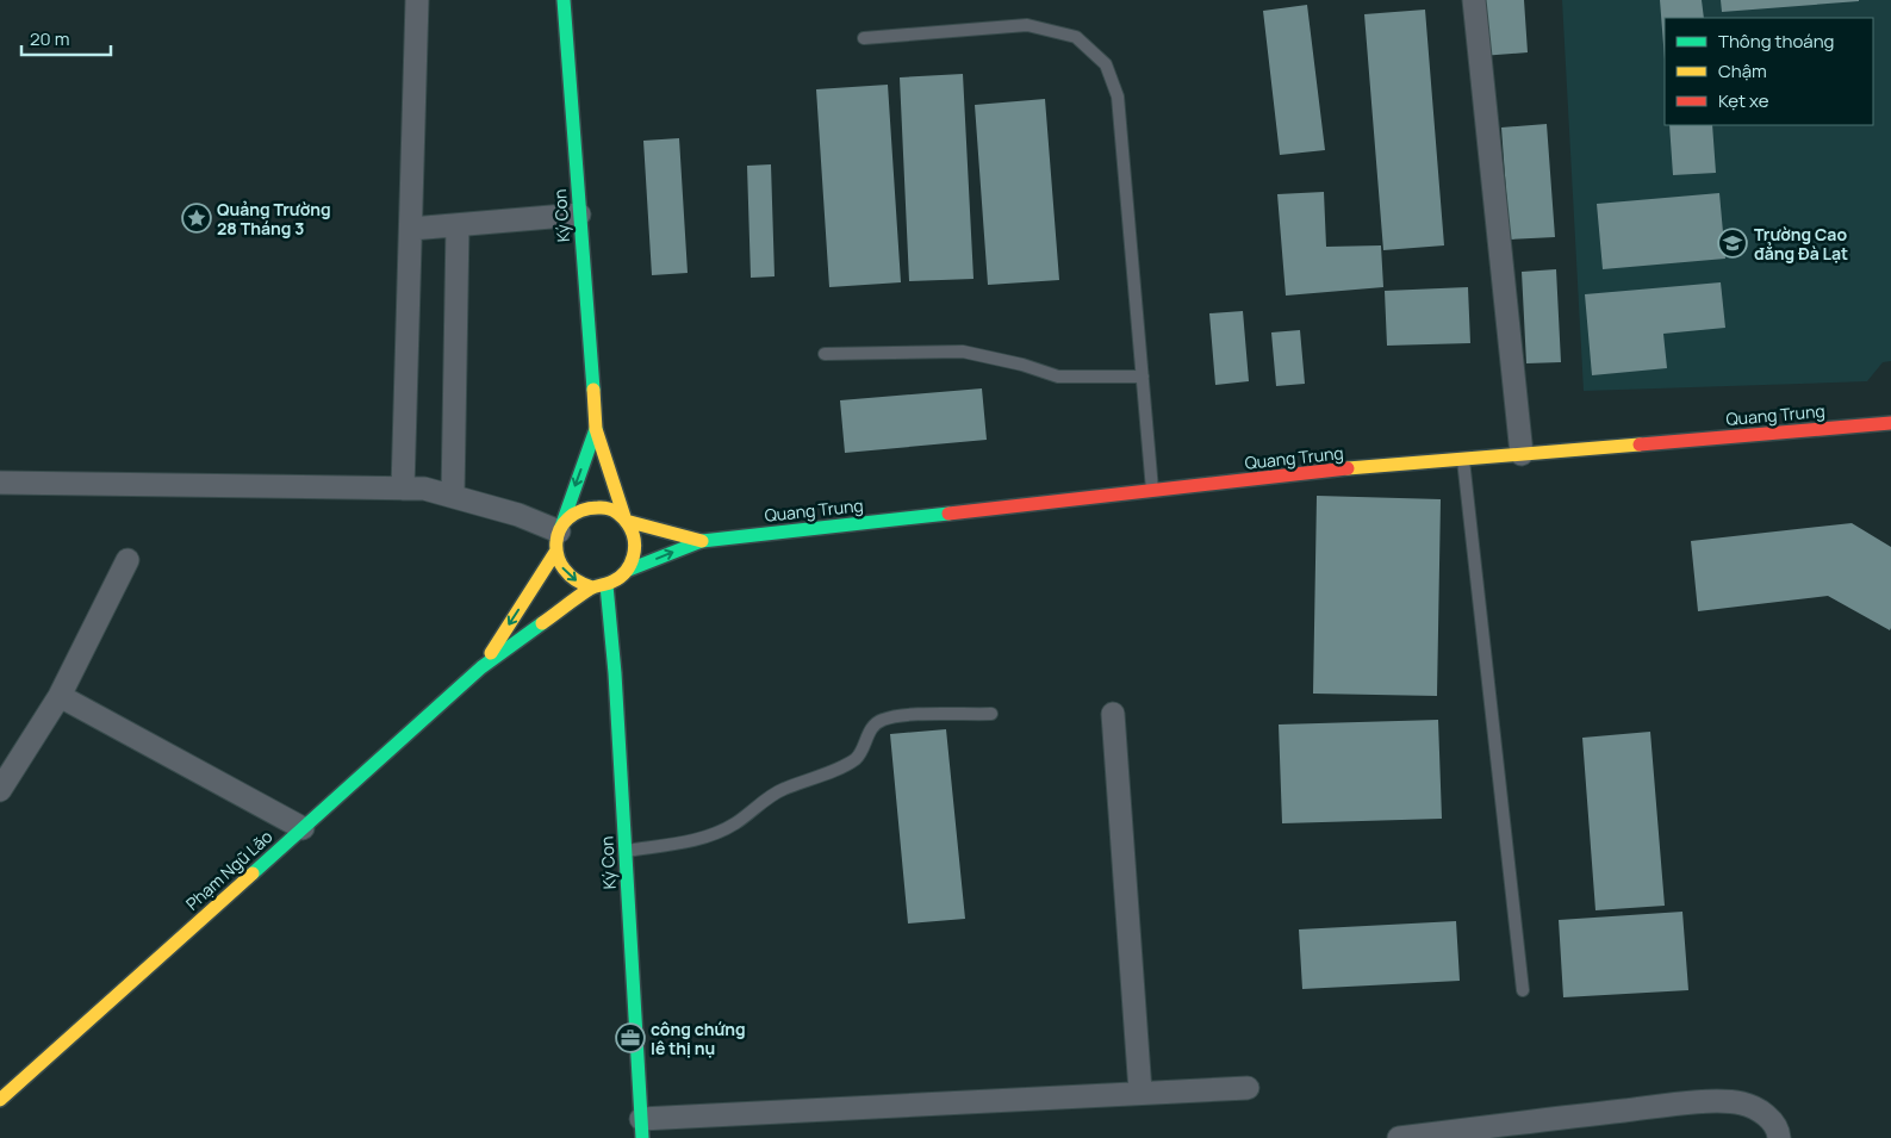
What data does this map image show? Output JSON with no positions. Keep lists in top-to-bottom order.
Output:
{
  "streets": {
    "street": ["Ký Con", "Quang Trung", "Phạm Ngũ Lão"]
  },
  "crossings": [
    ["Ký Con", "Quang Trung"],
    ["Ký Con", "Phạm Ngũ Lão"],
    ["Quang Trung", "Phạm Ngũ Lão"]
  ],
  "places": {
    "place": ["Quảng Trường 28 Tháng 3"],
    "school or university": ["Trường Cao đẳng Đà Lạt"],
    "office": ["công chứng lê thị nụ"]
  },
  "legend": ["Thông thoáng", "Chậm", "Kẹt xe"],
  "scale_bar": "20 m"
}
